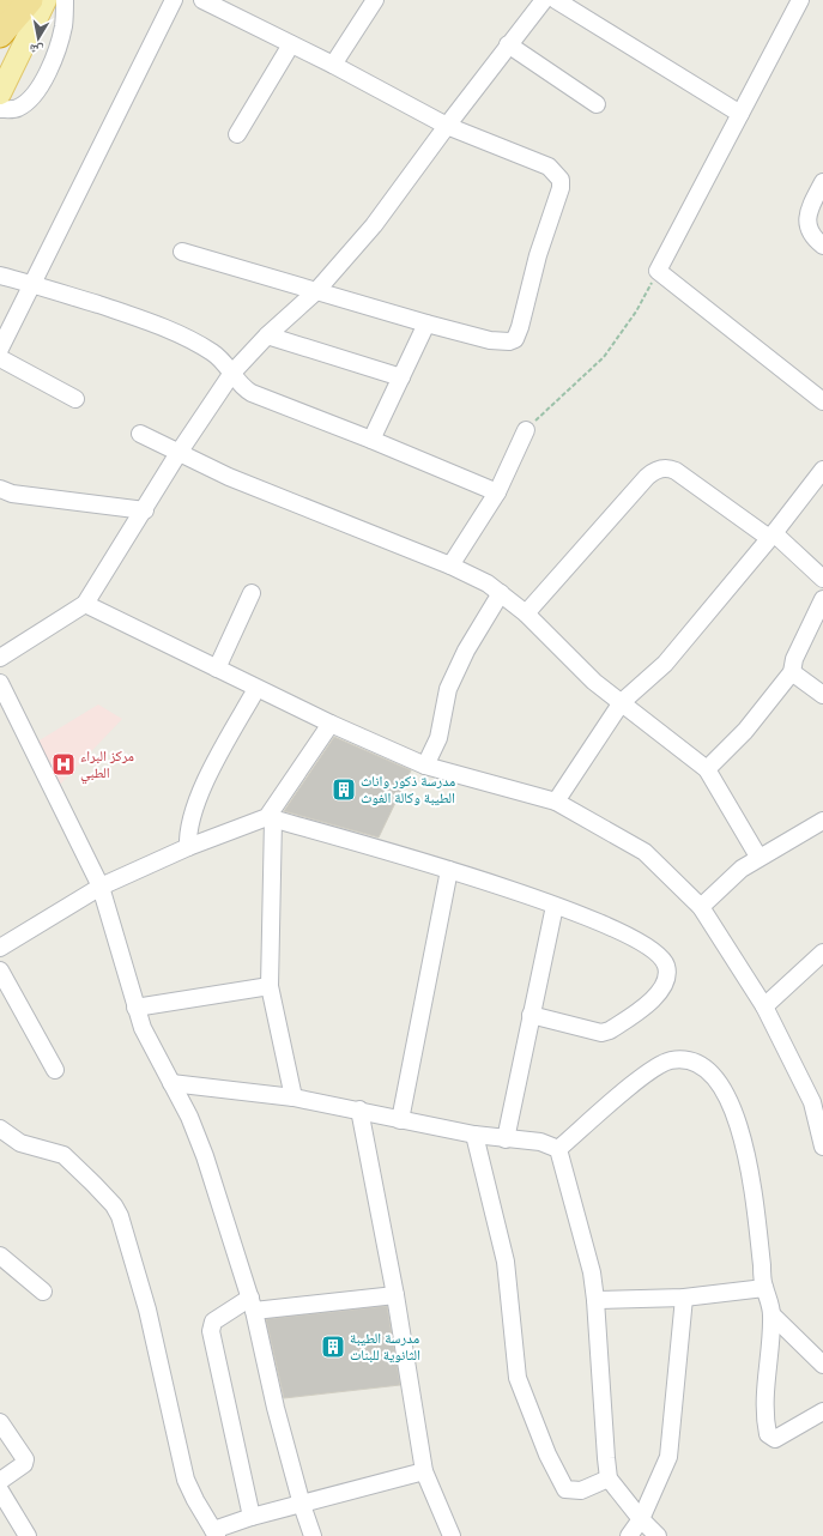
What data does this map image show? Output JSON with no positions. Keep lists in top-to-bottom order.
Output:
{
  "places": {
    "hospital": ["مركز البراء الطبي"],
    "building": ["مدرسة ذكور واناث الطيبة وكالة الغوث", "مدرسة الطيبة الثانوية للبنات"]
  },
  "north": "bottom"
}
